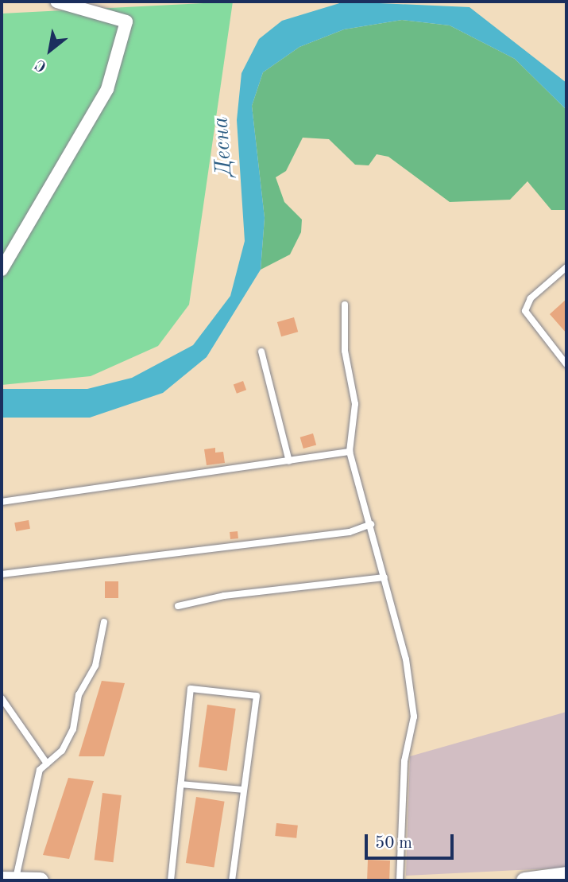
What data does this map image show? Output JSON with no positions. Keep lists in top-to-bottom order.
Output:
{
  "water": ["Десна"],
  "scale_bar": "50 m",
  "north": "bottom left"
}
